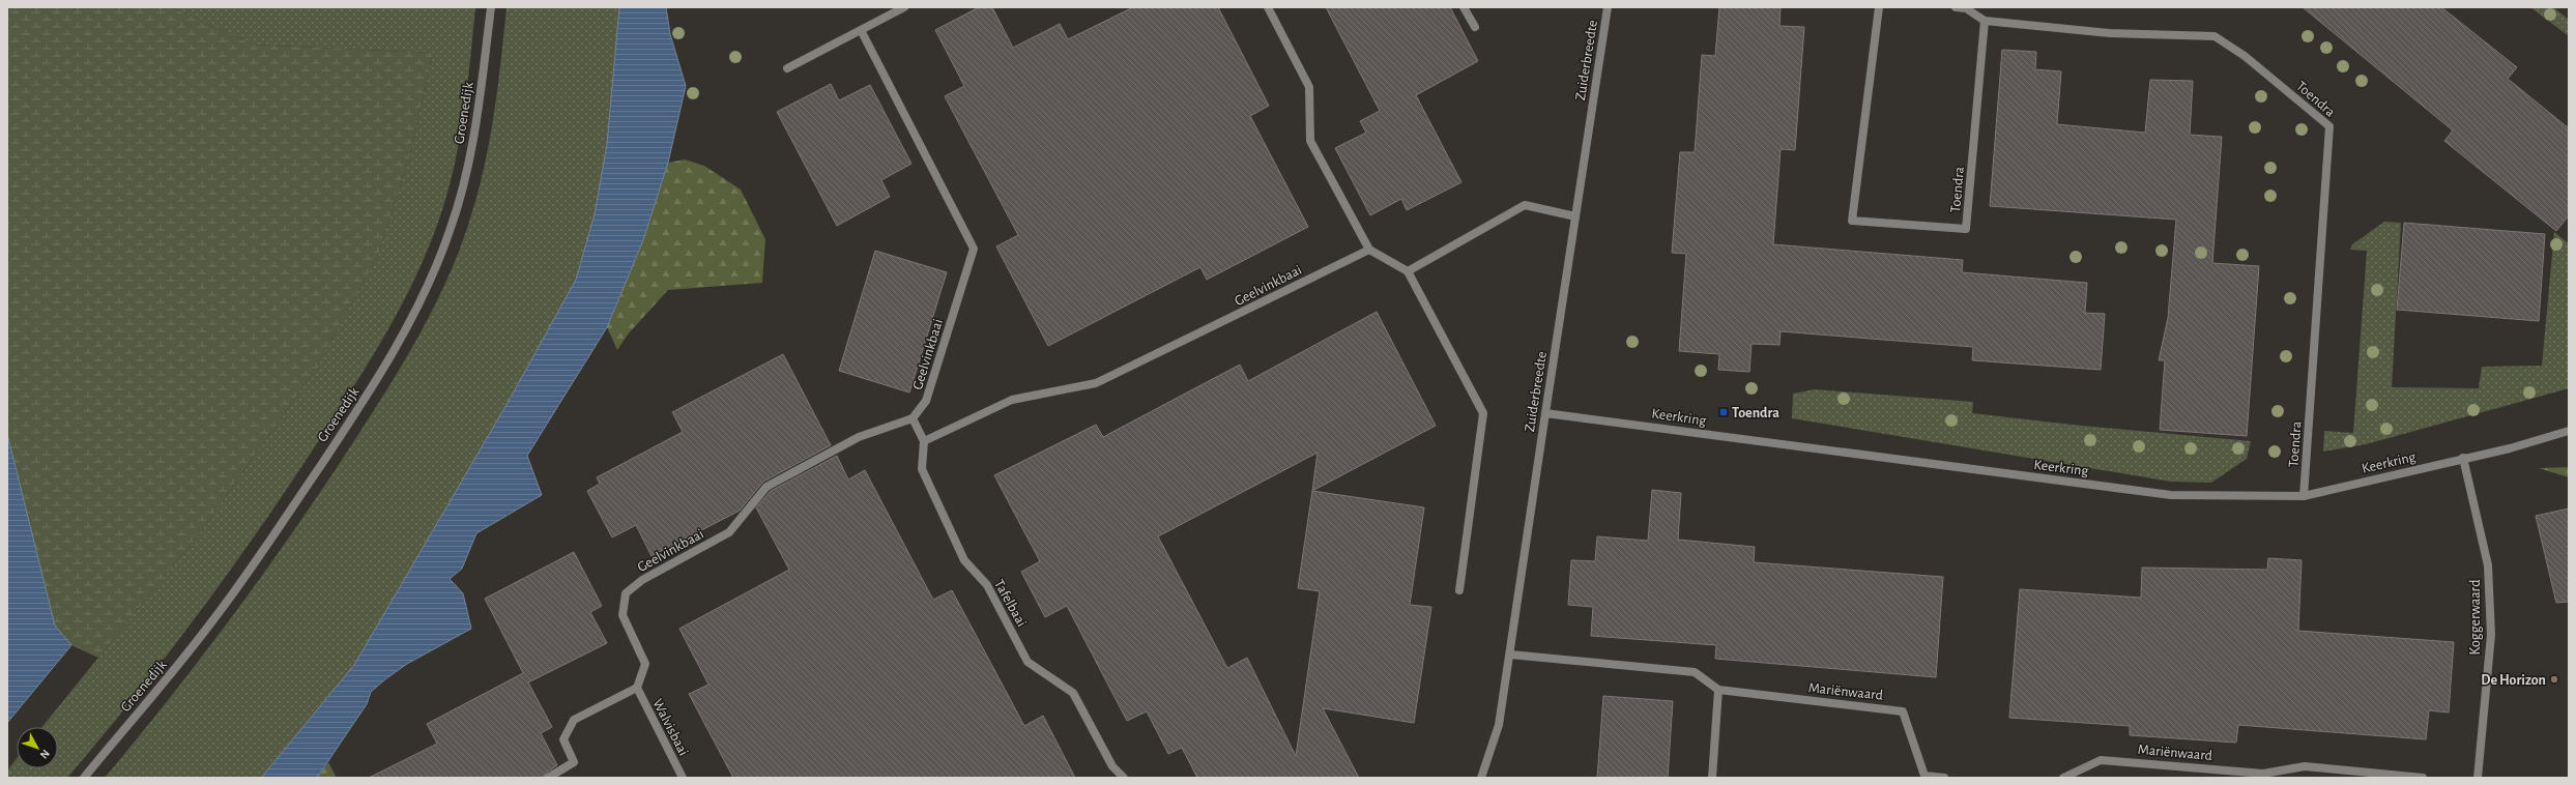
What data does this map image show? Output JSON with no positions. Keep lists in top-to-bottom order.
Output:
{
  "streets": {
    "street": [
      "Zuiderbreedte",
      "Toendra",
      "Groenedijk",
      "Geelvinkbaai",
      "Keerkring",
      "Tafelbaai",
      "Koggerwaard",
      "Mariënwaard",
      "Walvisbaai"
    ]
  },
  "crossings": [
    ["Zuiderbreedte", "Keerkring"],
    ["Zuiderbreedte", "Mariënwaard"],
    ["Toendra", "Keerkring"],
    ["Geelvinkbaai", "Tafelbaai"],
    ["Geelvinkbaai", "Walvisbaai"],
    ["Keerkring", "Koggerwaard"]
  ],
  "places": {
    "transit": ["Toendra"],
    "other": ["De Horizon"]
  },
  "north": "bottom right"
}
